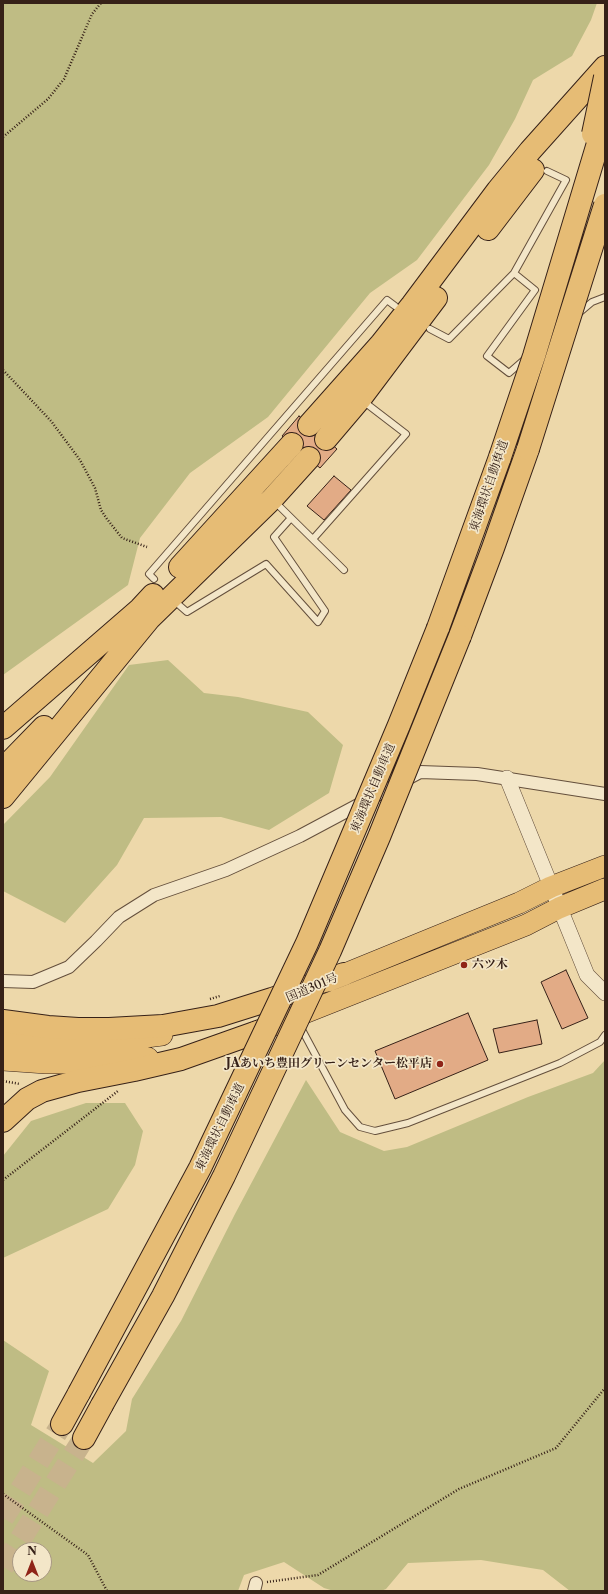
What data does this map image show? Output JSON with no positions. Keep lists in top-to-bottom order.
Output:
{
  "streets": {
    "highway": ["東海環状自動車道", "国道301号"]
  },
  "places": ["六ツ木", "JAあいち豊田グリーンセンター松平店"],
  "north": "top"
}
